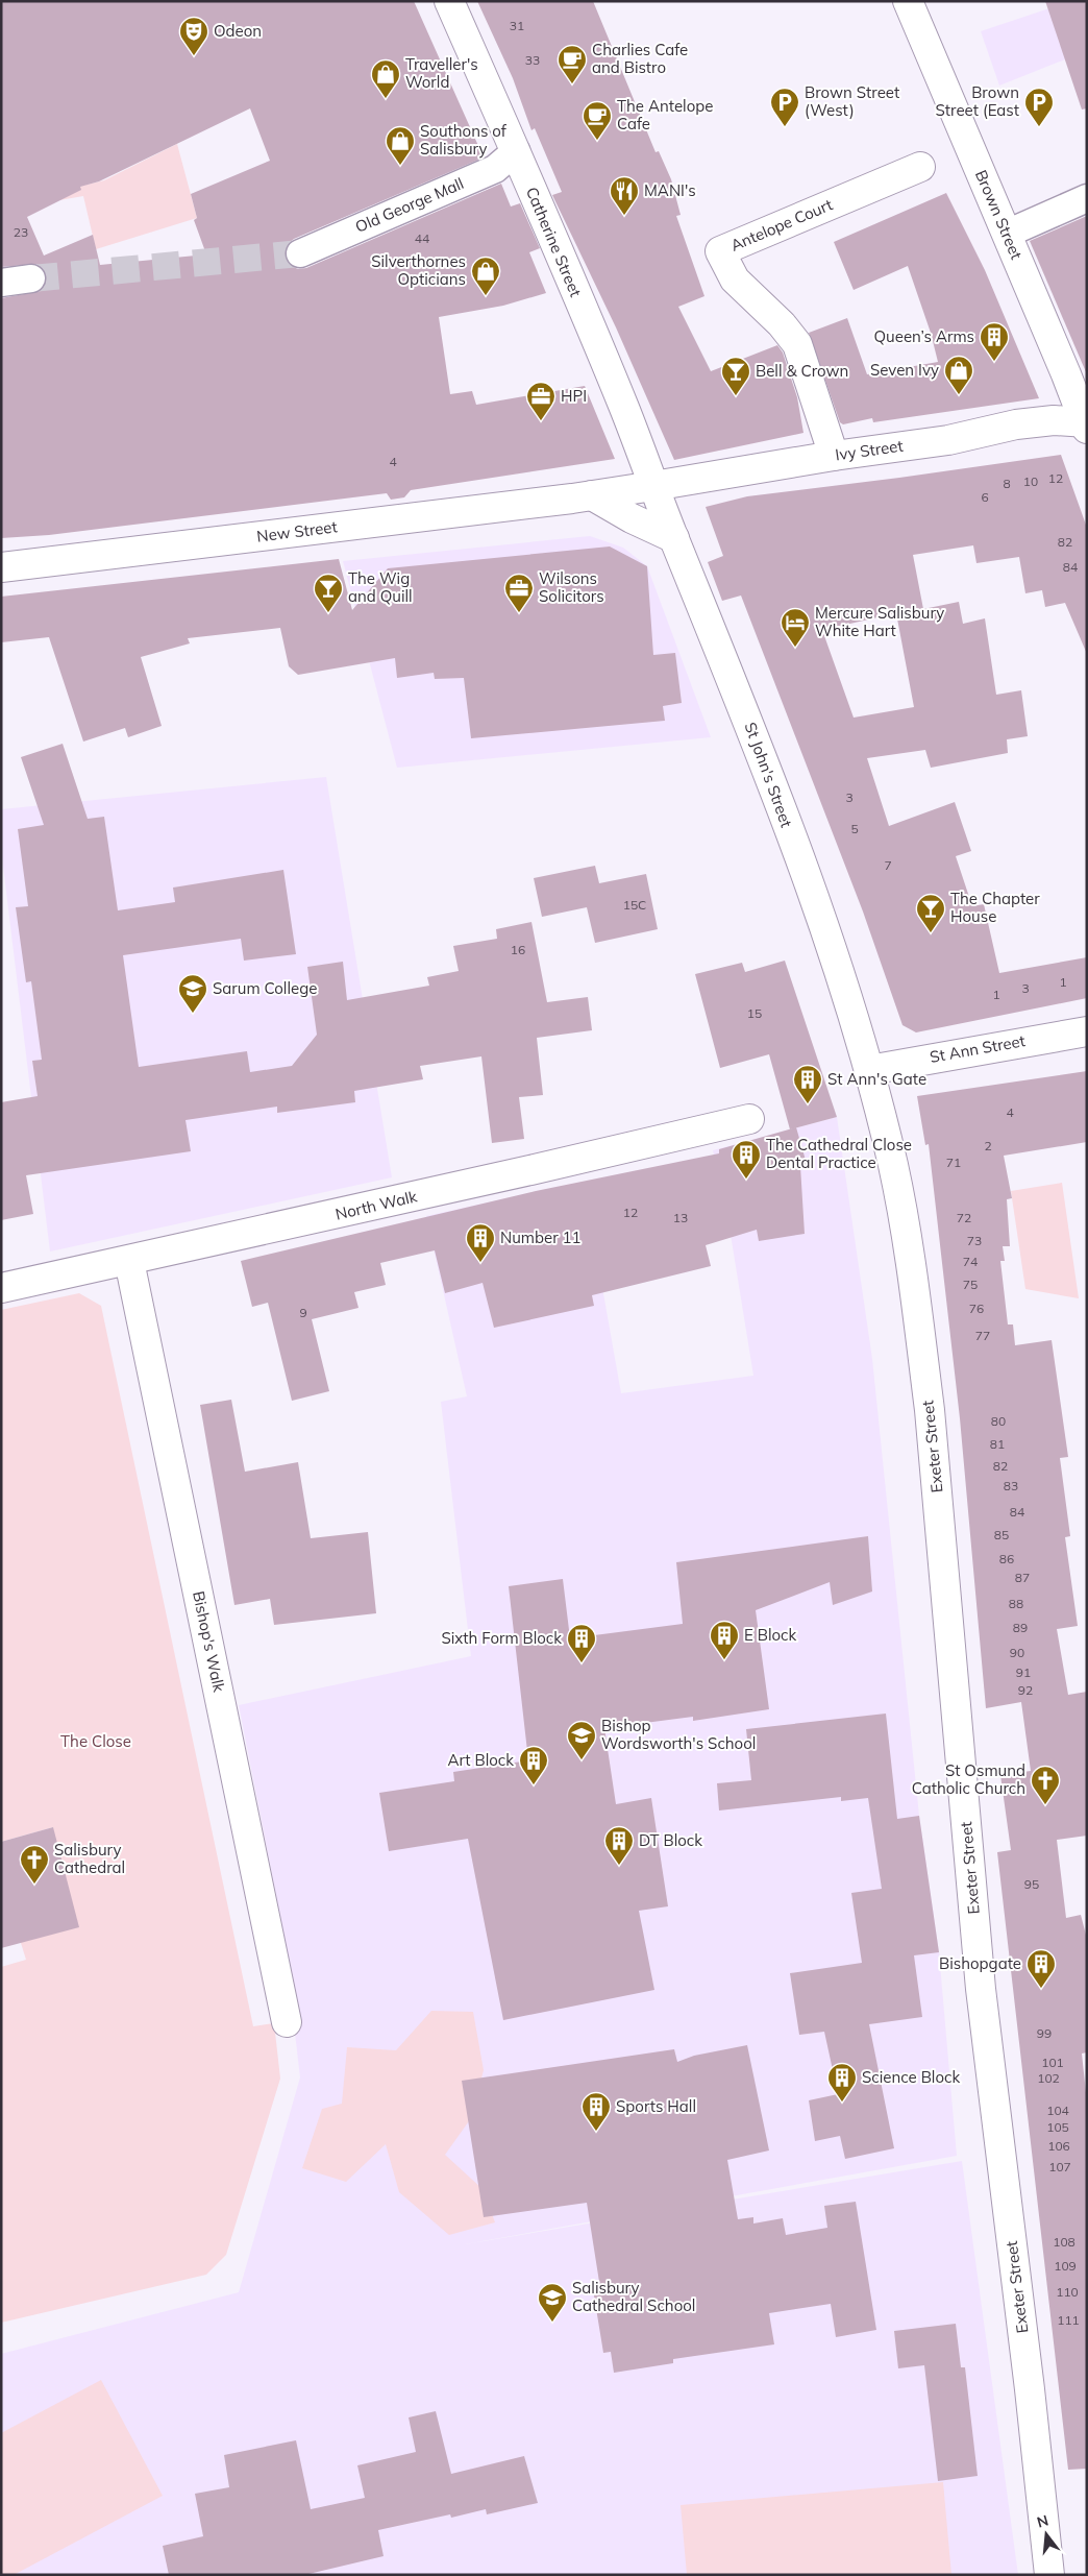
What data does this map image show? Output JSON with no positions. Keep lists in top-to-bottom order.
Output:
{
  "streets": {
    "street": [
      "Old George Mall",
      "Brown Street",
      "Antelope Court",
      "Catherine Street",
      "Ivy Street",
      "New Street",
      "St John's Street",
      "St Ann Street",
      "North Walk",
      "Exeter Street",
      "Bishop's Walk"
    ]
  },
  "crossings": [
    ["Old George Mall", "Catherine Street"],
    ["Brown Street", "Ivy Street"],
    ["Antelope Court", "Ivy Street"],
    ["Catherine Street", "Ivy Street"],
    ["Catherine Street", "New Street"],
    ["Catherine Street", "St John's Street"],
    ["Ivy Street", "New Street"],
    ["Ivy Street", "St John's Street"],
    ["New Street", "St John's Street"],
    ["St John's Street", "St Ann Street"],
    ["St John's Street", "Exeter Street"],
    ["St Ann Street", "Exeter Street"],
    ["North Walk", "Bishop's Walk"]
  ],
  "parks": ["The Close"],
  "places": {
    "theatre": ["Odeon"],
    "cafe": ["Charlies Cafe and Bistro", "The Antelope Cafe"],
    "shop": [
      "Traveller's World",
      "Southons of Salisbury",
      "Silverthornes Opticians",
      "Seven Ivy"
    ],
    "parking": ["Brown Street (West)", "Brown Street (East"],
    "restaurant": ["MANI's"],
    "building": [
      "Queen’s Arms",
      "St Ann's Gate",
      "The Cathedral Close Dental Practice",
      "Number 11",
      "E Block",
      "Sixth Form Block",
      "Art Block",
      "DT Block",
      "Bishopgate",
      "Science Block",
      "Sports Hall"
    ],
    "bar": ["Bell & Crown", "The Wig and Quill", "The Chapter House"],
    "office": ["HPI", "Wilsons Solicitors"],
    "hotel": ["Mercure Salisbury White Hart"],
    "school or university": ["Sarum College", "Bishop Wordsworth's School", "Salisbury Cathedral School"],
    "church": ["St Osmund Catholic Church", "Salisbury Cathedral"]
  },
  "house_numbers": [
    "31",
    "33",
    "23",
    "44",
    "4",
    "12",
    "10",
    "8",
    "6",
    "82",
    "84",
    "3",
    "5",
    "7",
    "15C",
    "16",
    "1",
    "3",
    "1",
    "15",
    "4",
    "2",
    "71",
    "12",
    "13",
    "72",
    "73",
    "74",
    "75",
    "76",
    "9",
    "77",
    "80",
    "81",
    "82",
    "83",
    "84",
    "85",
    "86",
    "87",
    "88",
    "89",
    "90",
    "91",
    "92",
    "95",
    "99",
    "101",
    "102",
    "104",
    "105",
    "106",
    "107",
    "108",
    "109",
    "110",
    "111"
  ],
  "north": "top"
}
